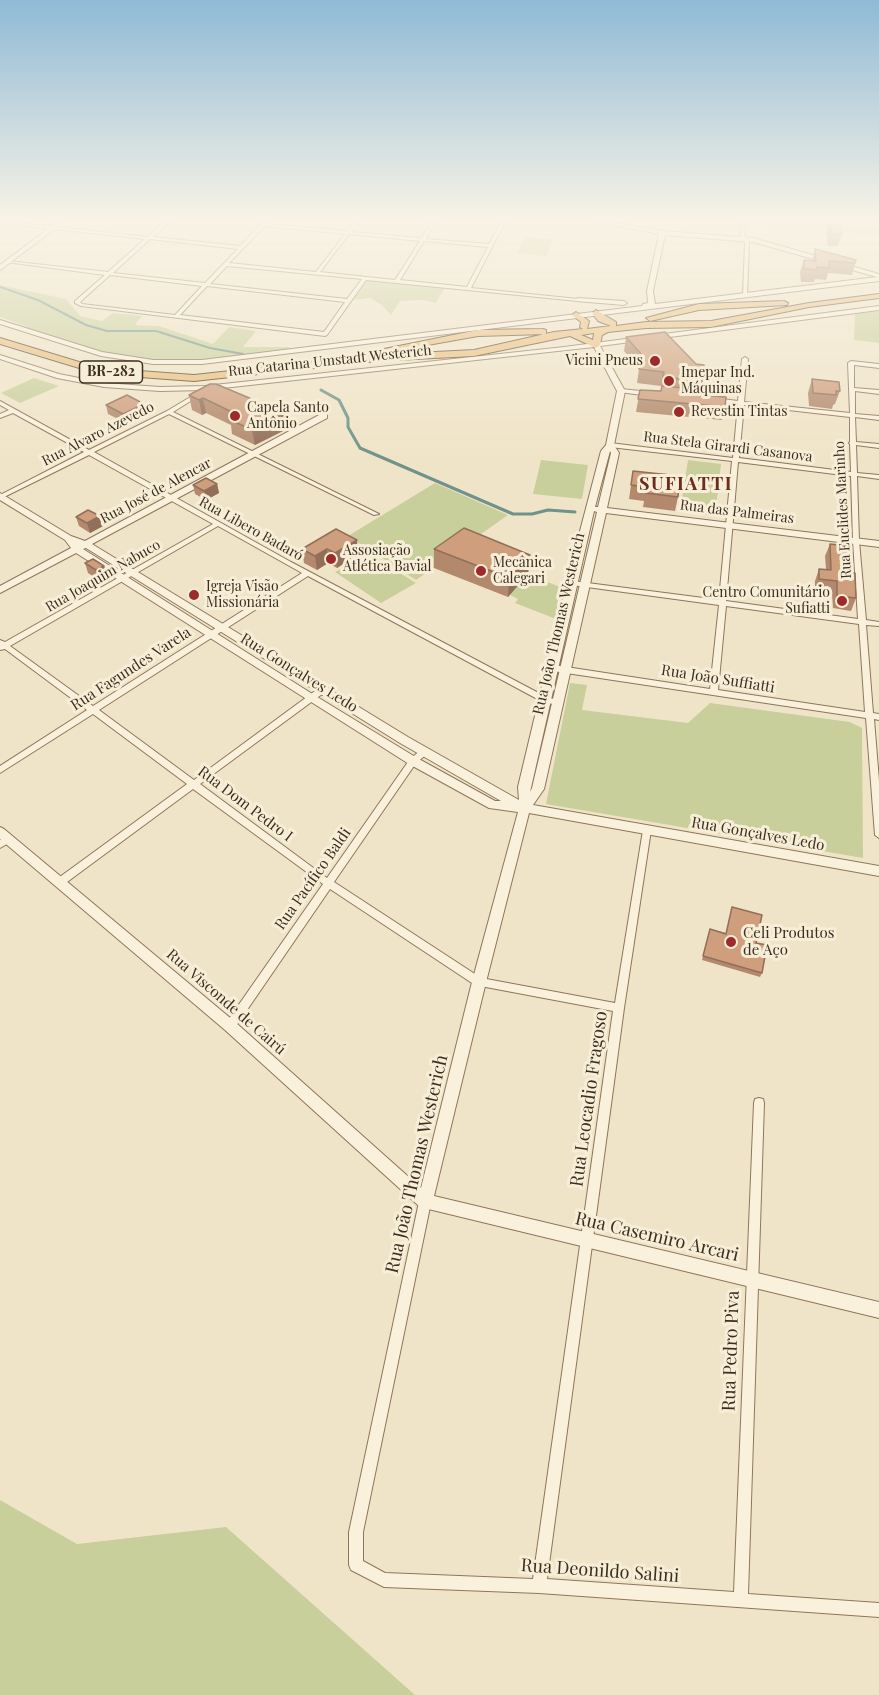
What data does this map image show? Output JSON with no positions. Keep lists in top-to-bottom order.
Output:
{
  "streets": {
    "highway": ["BR-282"],
    "street": [
      "Rua Catarina Umstadt Westerich",
      "Rua Alvaro Azevedo",
      "Rua Stela Girardi Casanova",
      "Rua José de Alencar",
      "Rua Euclides Marinho",
      "Rua das Palmeiras",
      "Rua Libero Badaró",
      "Rua Joaquim Nabuco",
      "Rua João Thomas Westerich",
      "Rua Fagundes Varela",
      "Rua Gonçalves Ledo",
      "Rua João Suffiatti",
      "Rua Dom Pedro I",
      "Rua Pacífico Baldi",
      "Rua Visconde de Cairú",
      "Rua Leocadio Fragoso",
      "Rua Casemiro Arcari",
      "Rua Pedro Piva",
      "Rua Deonildo Salini"
    ]
  },
  "crossings": [
    ["Rua Catarina Umstadt Westerich", "Rua Alvaro Azevedo"],
    ["Rua Alvaro Azevedo", "Rua Libero Badaró"],
    ["Rua Alvaro Azevedo", "Rua Gonçalves Ledo"],
    ["Rua Stela Girardi Casanova", "Rua Euclides Marinho"],
    ["Rua Stela Girardi Casanova", "Rua João Thomas Westerich"],
    ["Rua José de Alencar", "Rua Libero Badaró"],
    ["Rua José de Alencar", "Rua Gonçalves Ledo"],
    ["Rua Euclides Marinho", "Rua das Palmeiras"],
    ["Rua Euclides Marinho", "Rua João Suffiatti"],
    ["Rua das Palmeiras", "Rua João Thomas Westerich"],
    ["Rua Libero Badaró", "Rua Joaquim Nabuco"],
    ["Rua Libero Badaró", "Rua João Thomas Westerich"],
    ["Rua Libero Badaró", "Rua Fagundes Varela"],
    ["Rua Joaquim Nabuco", "Rua Gonçalves Ledo"],
    ["Rua Joaquim Nabuco", "Rua Dom Pedro I"],
    ["Rua João Thomas Westerich", "Rua Gonçalves Ledo"],
    ["Rua João Thomas Westerich", "Rua João Suffiatti"],
    ["Rua João Thomas Westerich", "Rua Dom Pedro I"],
    ["Rua João Thomas Westerich", "Rua Visconde de Cairú"],
    ["Rua João Thomas Westerich", "Rua Casemiro Arcari"],
    ["Rua João Thomas Westerich", "Rua Deonildo Salini"],
    ["Rua Fagundes Varela", "Rua Gonçalves Ledo"],
    ["Rua Fagundes Varela", "Rua Dom Pedro I"],
    ["Rua Gonçalves Ledo", "Rua Pacífico Baldi"],
    ["Rua Gonçalves Ledo", "Rua Leocadio Fragoso"],
    ["Rua Dom Pedro I", "Rua Pacífico Baldi"],
    ["Rua Pacífico Baldi", "Rua Visconde de Cairú"],
    ["Rua Visconde de Cairú", "Rua Casemiro Arcari"],
    ["Rua Leocadio Fragoso", "Rua Casemiro Arcari"],
    ["Rua Leocadio Fragoso", "Rua Deonildo Salini"],
    ["Rua Casemiro Arcari", "Rua Pedro Piva"],
    ["Rua Pedro Piva", "Rua Deonildo Salini"]
  ],
  "districts": ["SUFIATTI"],
  "places": [
    "Vicini Pneus",
    "Imepar Ind. Máquinas",
    "Revestin Tintas",
    "Capela Santo Antônio",
    "Assosiação Atlética Bavial",
    "Mecânica Calegari",
    "Igreja Visão Missionária",
    "Centro Comunitário Sufiatti",
    "Celi Produtos de Aço"
  ]
}
